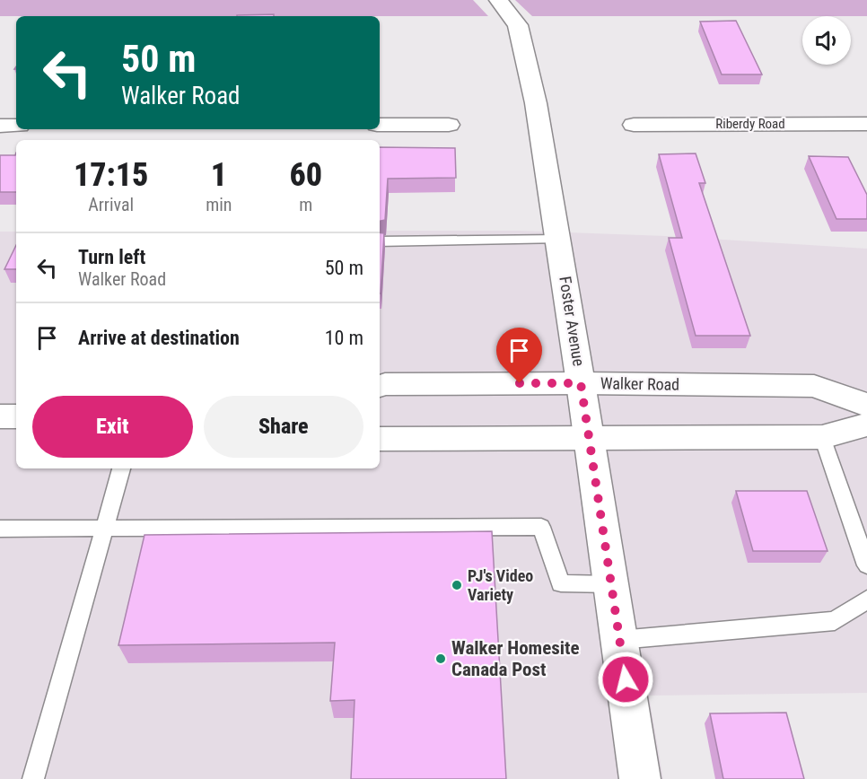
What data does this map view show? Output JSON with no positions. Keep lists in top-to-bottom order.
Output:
{
  "streets": {
    "street": ["Riberdy Road", "Foster Avenue", "Walker Road"]
  },
  "crossings": [
    ["Foster Avenue", "Walker Road"]
  ],
  "places": ["PJ's Video Variety", "Walker Homesite Canada Post"],
  "page": {
    "turn": ["50 m", "Walker Road"],
    "eta": [
      "17:15",
      "Arrival",
      "1",
      "min",
      "60",
      "m"
    ],
    "list": [
      {
        "name": "Turn left",
        "note": "Walker Road",
        "value": "50 m"
      },
      {
        "name": "Arrive at destination",
        "value": "10 m"
      }
    ],
    "buttons": ["Exit", "Share"]
  }
}
